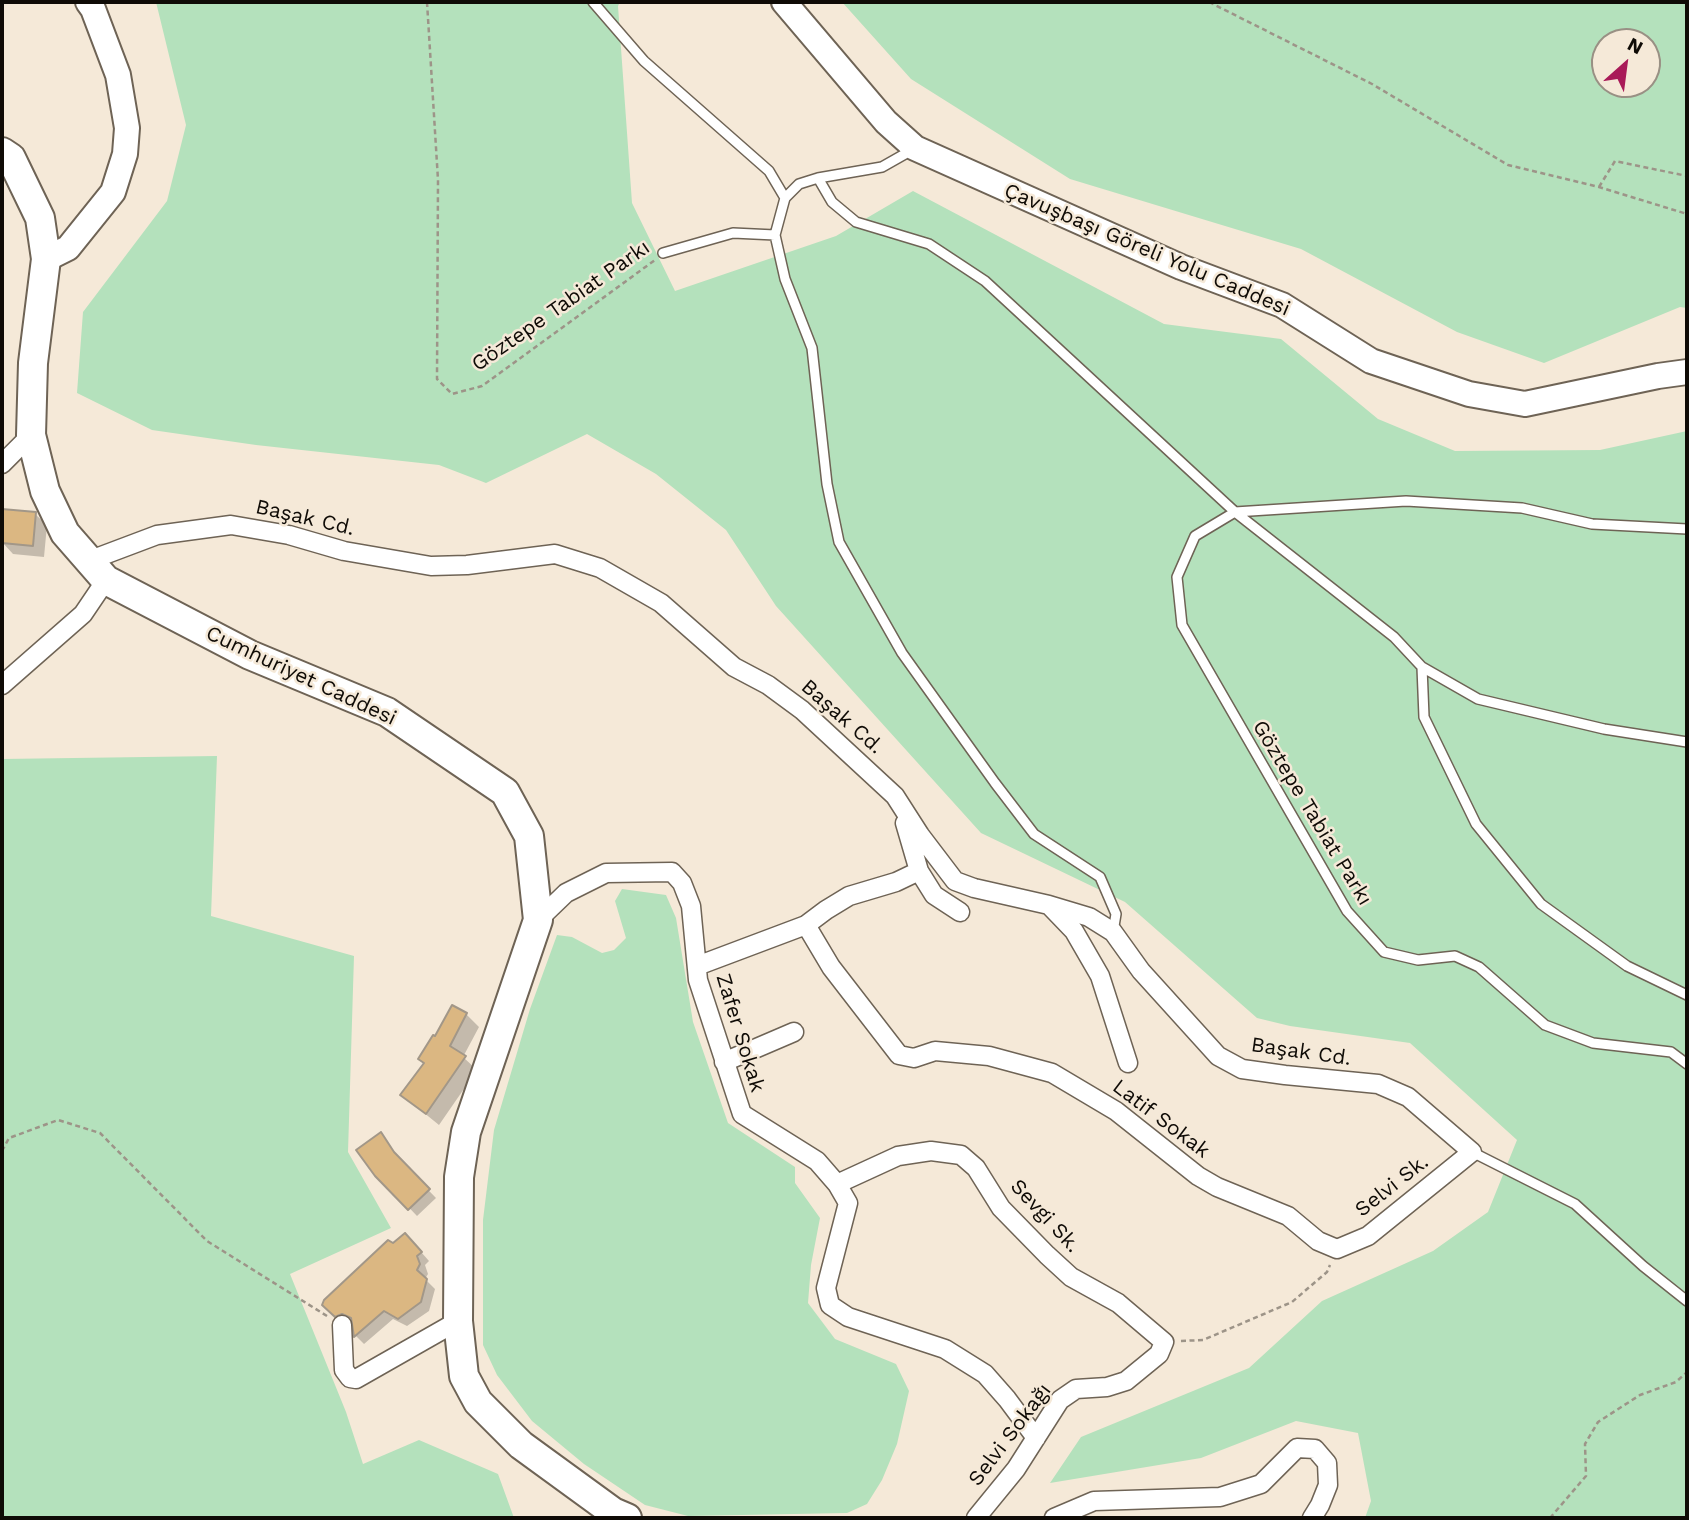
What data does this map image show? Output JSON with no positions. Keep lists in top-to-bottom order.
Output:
{
  "streets": {
    "main road": ["Çavuşbaşı Göreli Yolu Caddesi", "Cumhuriyet Caddesi"],
    "street": [
      "Başak Cd.",
      "Zafer Sokak",
      "Latif Sokak",
      "Selvi Sk.",
      "Sevgi Sk.",
      "Selvi Sokağı"
    ],
    "lane": ["Göztepe Tabiat Parkı"]
  },
  "crossings": [
    ["Başak Cd.", "Cumhuriyet Caddesi"],
    ["Başak Cd.", "Selvi Sk."],
    ["Cumhuriyet Caddesi", "Zafer Sokak"],
    ["Zafer Sokak", "Sevgi Sk."],
    ["Zafer Sokak", "Selvi Sokağı"],
    ["Latif Sokak", "Selvi Sk."],
    ["Sevgi Sk.", "Selvi Sokağı"]
  ],
  "north": "top right"
}
